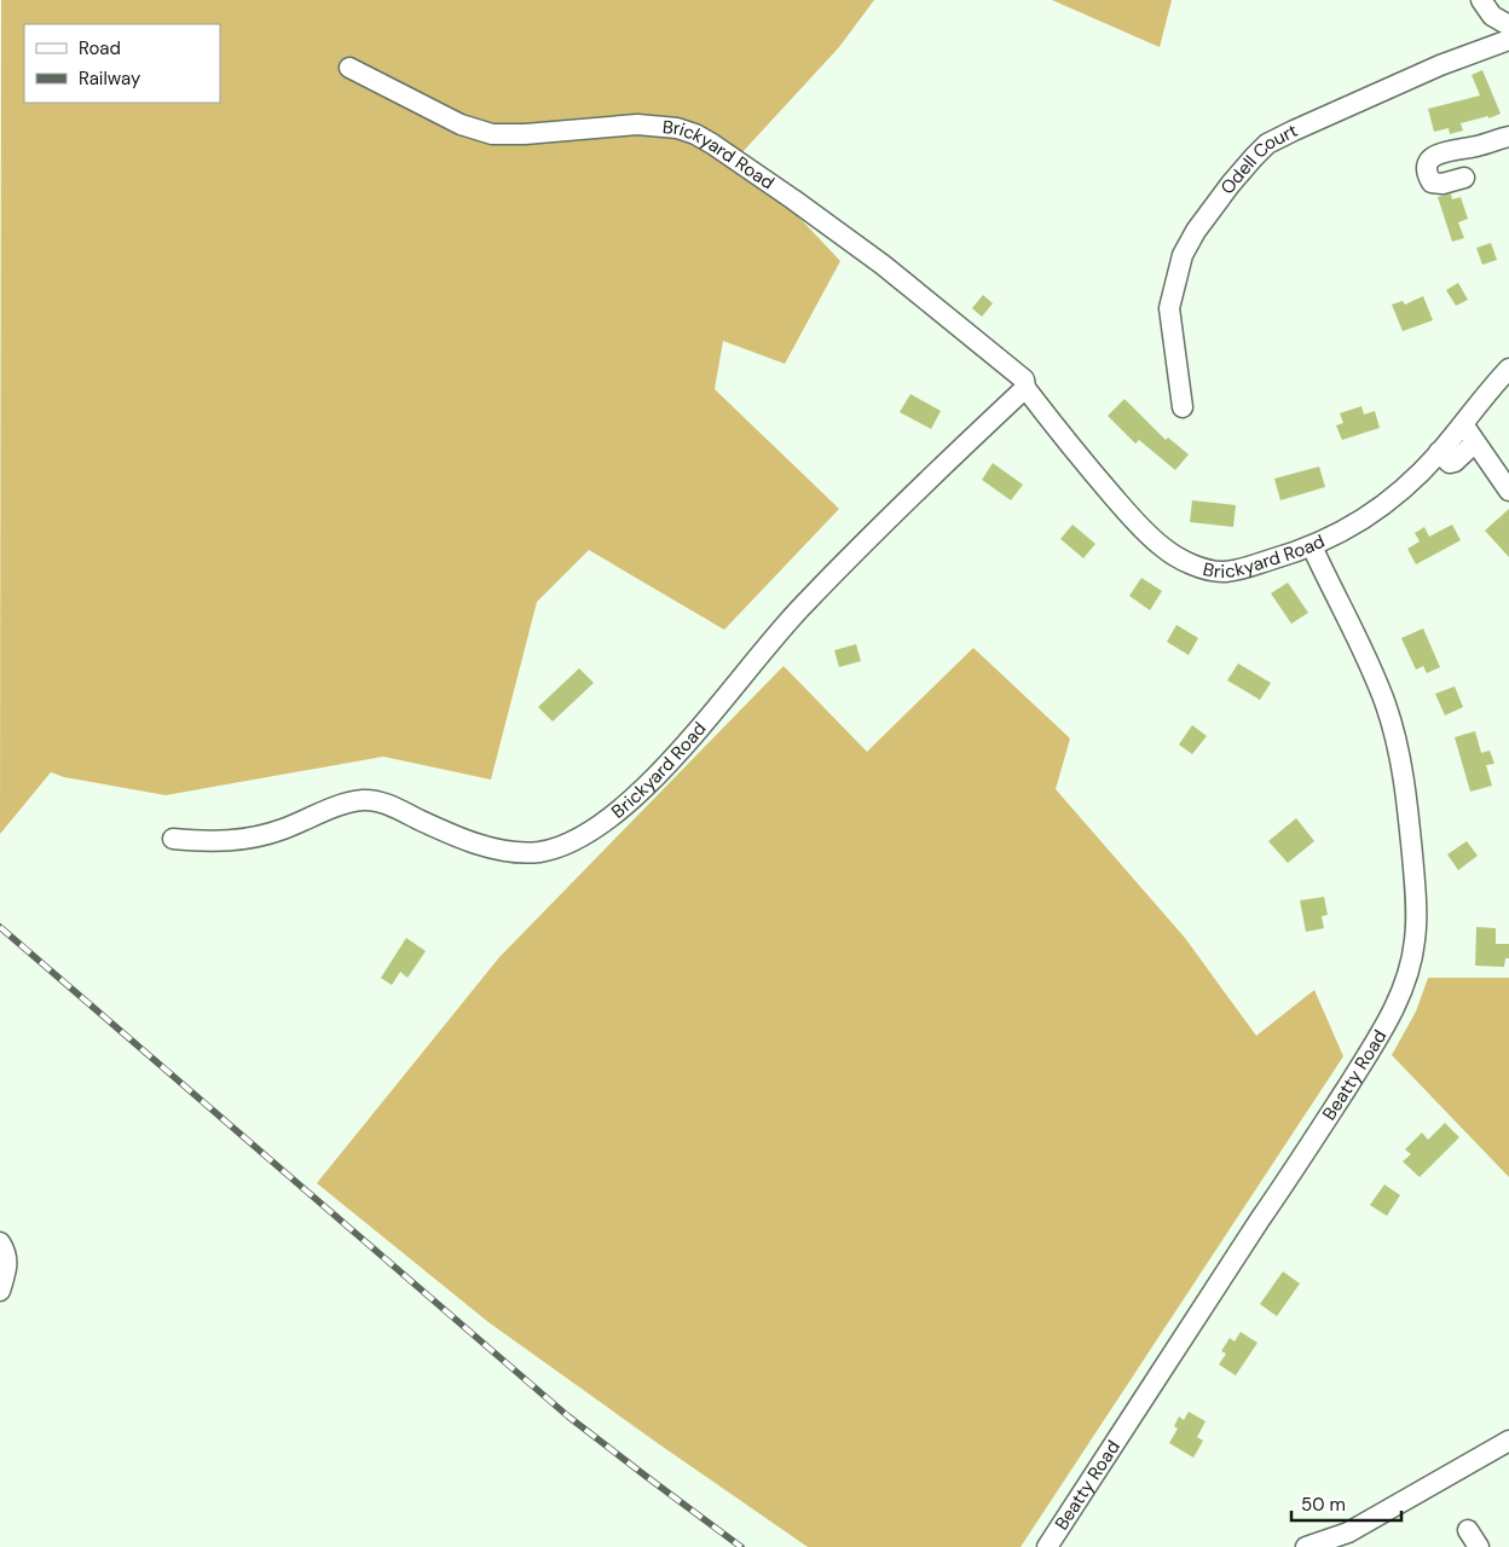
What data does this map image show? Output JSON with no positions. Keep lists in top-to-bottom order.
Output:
{
  "streets": {
    "street": ["Brickyard Road", "Odell Court", "Beatty Road"]
  },
  "crossings": [
    ["Brickyard Road", "Beatty Road"]
  ],
  "legend": ["Road", "Railway"],
  "scale_bar": "50 m"
}
